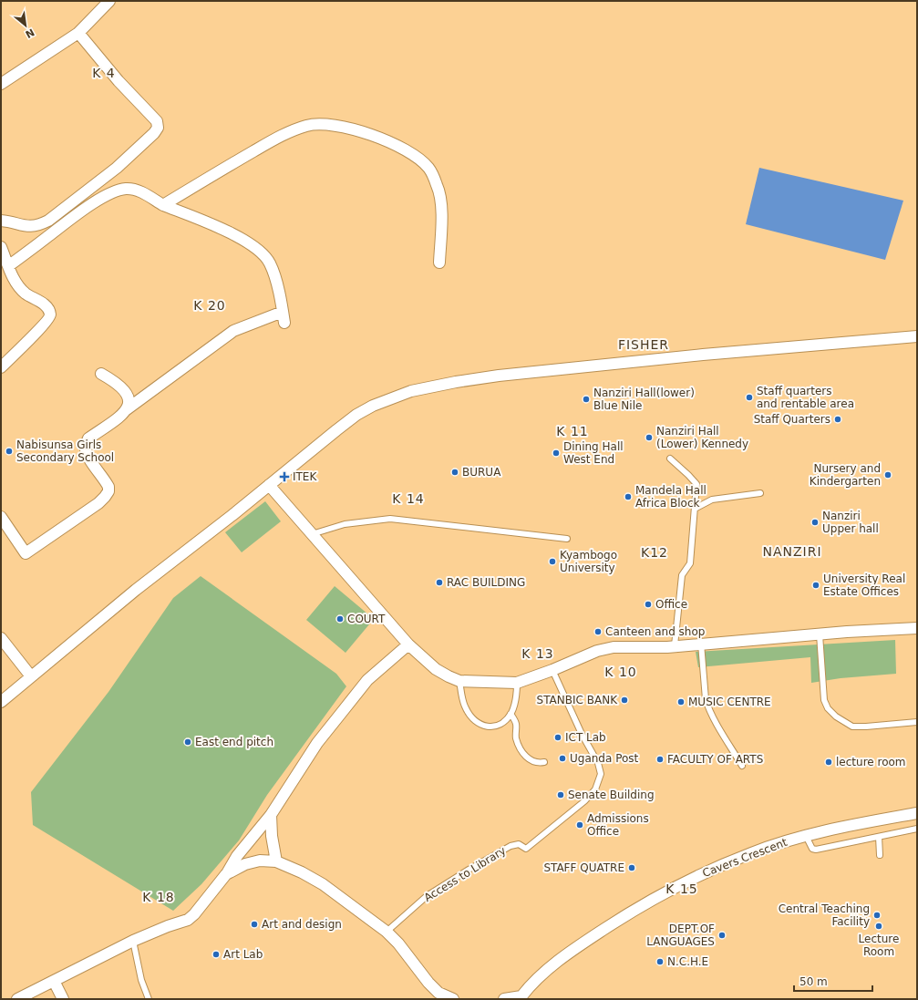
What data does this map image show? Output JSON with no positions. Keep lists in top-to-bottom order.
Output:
{
  "streets": {
    "street": ["Cavers Crescent"],
    "lane": ["Access to Library"]
  },
  "districts": [
    "K 4",
    "K 20",
    "FISHER",
    "K 11",
    "K 14",
    "NANZIRI",
    "K12",
    "K 13",
    "K 10",
    "K 15",
    "K 18"
  ],
  "places": {
    "other": [
      "Staff quarters and rentable area",
      "Nanziri Hall(lower) Blue Nile",
      "Staff Quarters",
      "Nanziri Hall (Lower) Kennedy",
      "Nabisunsa Girls Secondary School",
      "Dining Hall West End",
      "BURUA",
      "Nursery and Kindergarten",
      "Mandela Hall Africa Block",
      "Nanziri Upper hall",
      "Kyambogo University",
      "RAC BUILDING",
      "University Real Estate Offices",
      "Office",
      "COURT",
      "Canteen and shop",
      "STANBIC BANK",
      "MUSIC CENTRE",
      "ICT Lab",
      "East end pitch",
      "Uganda Post",
      "FACULTY OF ARTS",
      "lecture room",
      "Senate Building",
      "Admissions Office",
      "STAFF QUATRE",
      "Central Teaching Facility",
      "Art and design",
      "Lecture Room",
      "DEPT.OF LANGUAGES",
      "Art Lab",
      "N.C.H.E"
    ],
    "health": ["ITEK"]
  },
  "scale_bar": "50 m",
  "north": "bottom right"
}
